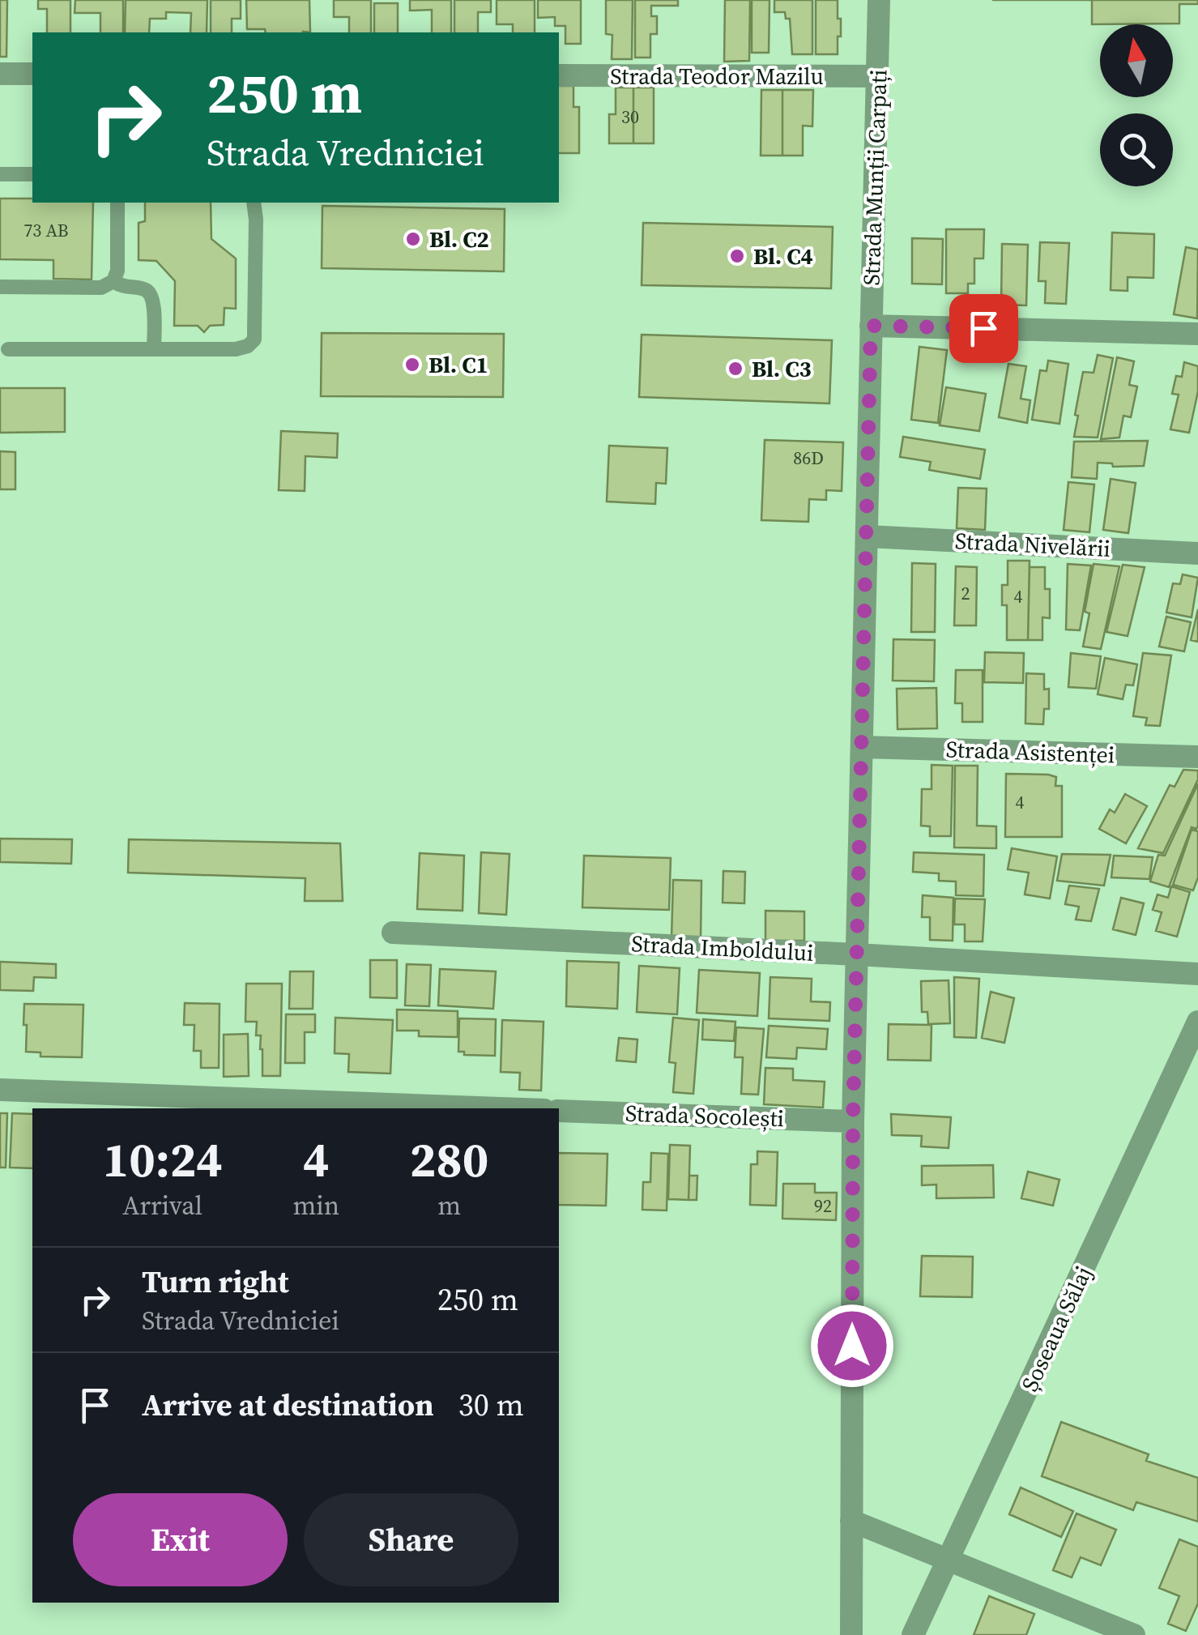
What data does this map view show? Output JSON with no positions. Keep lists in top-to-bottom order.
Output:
{
  "streets": {
    "street": [
      "Strada Teodor Mazilu",
      "Strada Munții Carpați",
      "Strada Nivelării",
      "Strada Asistenței",
      "Strada Imboldului",
      "Strada Socolești",
      "Șoseaua Sălaj"
    ]
  },
  "crossings": [
    ["Strada Teodor Mazilu", "Strada Munții Carpați"],
    ["Strada Munții Carpați", "Strada Nivelării"],
    ["Strada Munții Carpați", "Strada Asistenței"],
    ["Strada Munții Carpați", "Strada Imboldului"],
    ["Strada Munții Carpați", "Strada Socolești"]
  ],
  "places": [
    "Bl. C2",
    "Bl. C4",
    "Bl. C1",
    "Bl. C3"
  ],
  "house_numbers": [
    "30",
    "73 AB",
    "86D",
    "2",
    "4",
    "4",
    "92"
  ],
  "north": "top",
  "page": {
    "turn": ["250 m", "Strada Vredniciei"],
    "eta": [
      "10:24",
      "Arrival",
      "4",
      "min",
      "280",
      "m"
    ],
    "list": [
      {
        "name": "Turn right",
        "note": "Strada Vredniciei",
        "value": "250 m"
      },
      {
        "name": "Arrive at destination",
        "value": "30 m"
      }
    ],
    "buttons": ["Exit", "Share"]
  }
}
